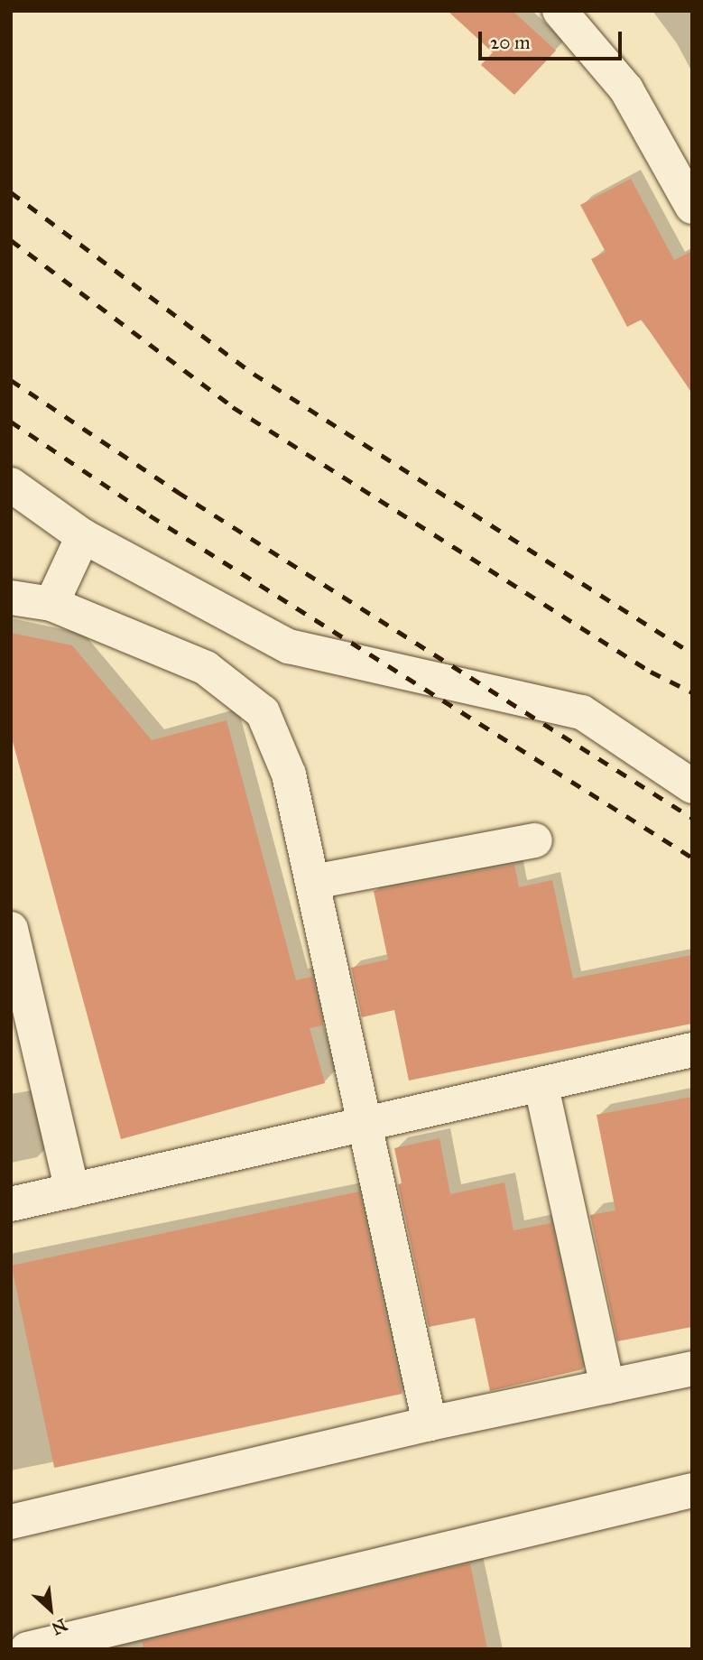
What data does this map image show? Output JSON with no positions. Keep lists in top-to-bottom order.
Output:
{
  "scale_bar": "20 m",
  "north": "bottom right"
}
